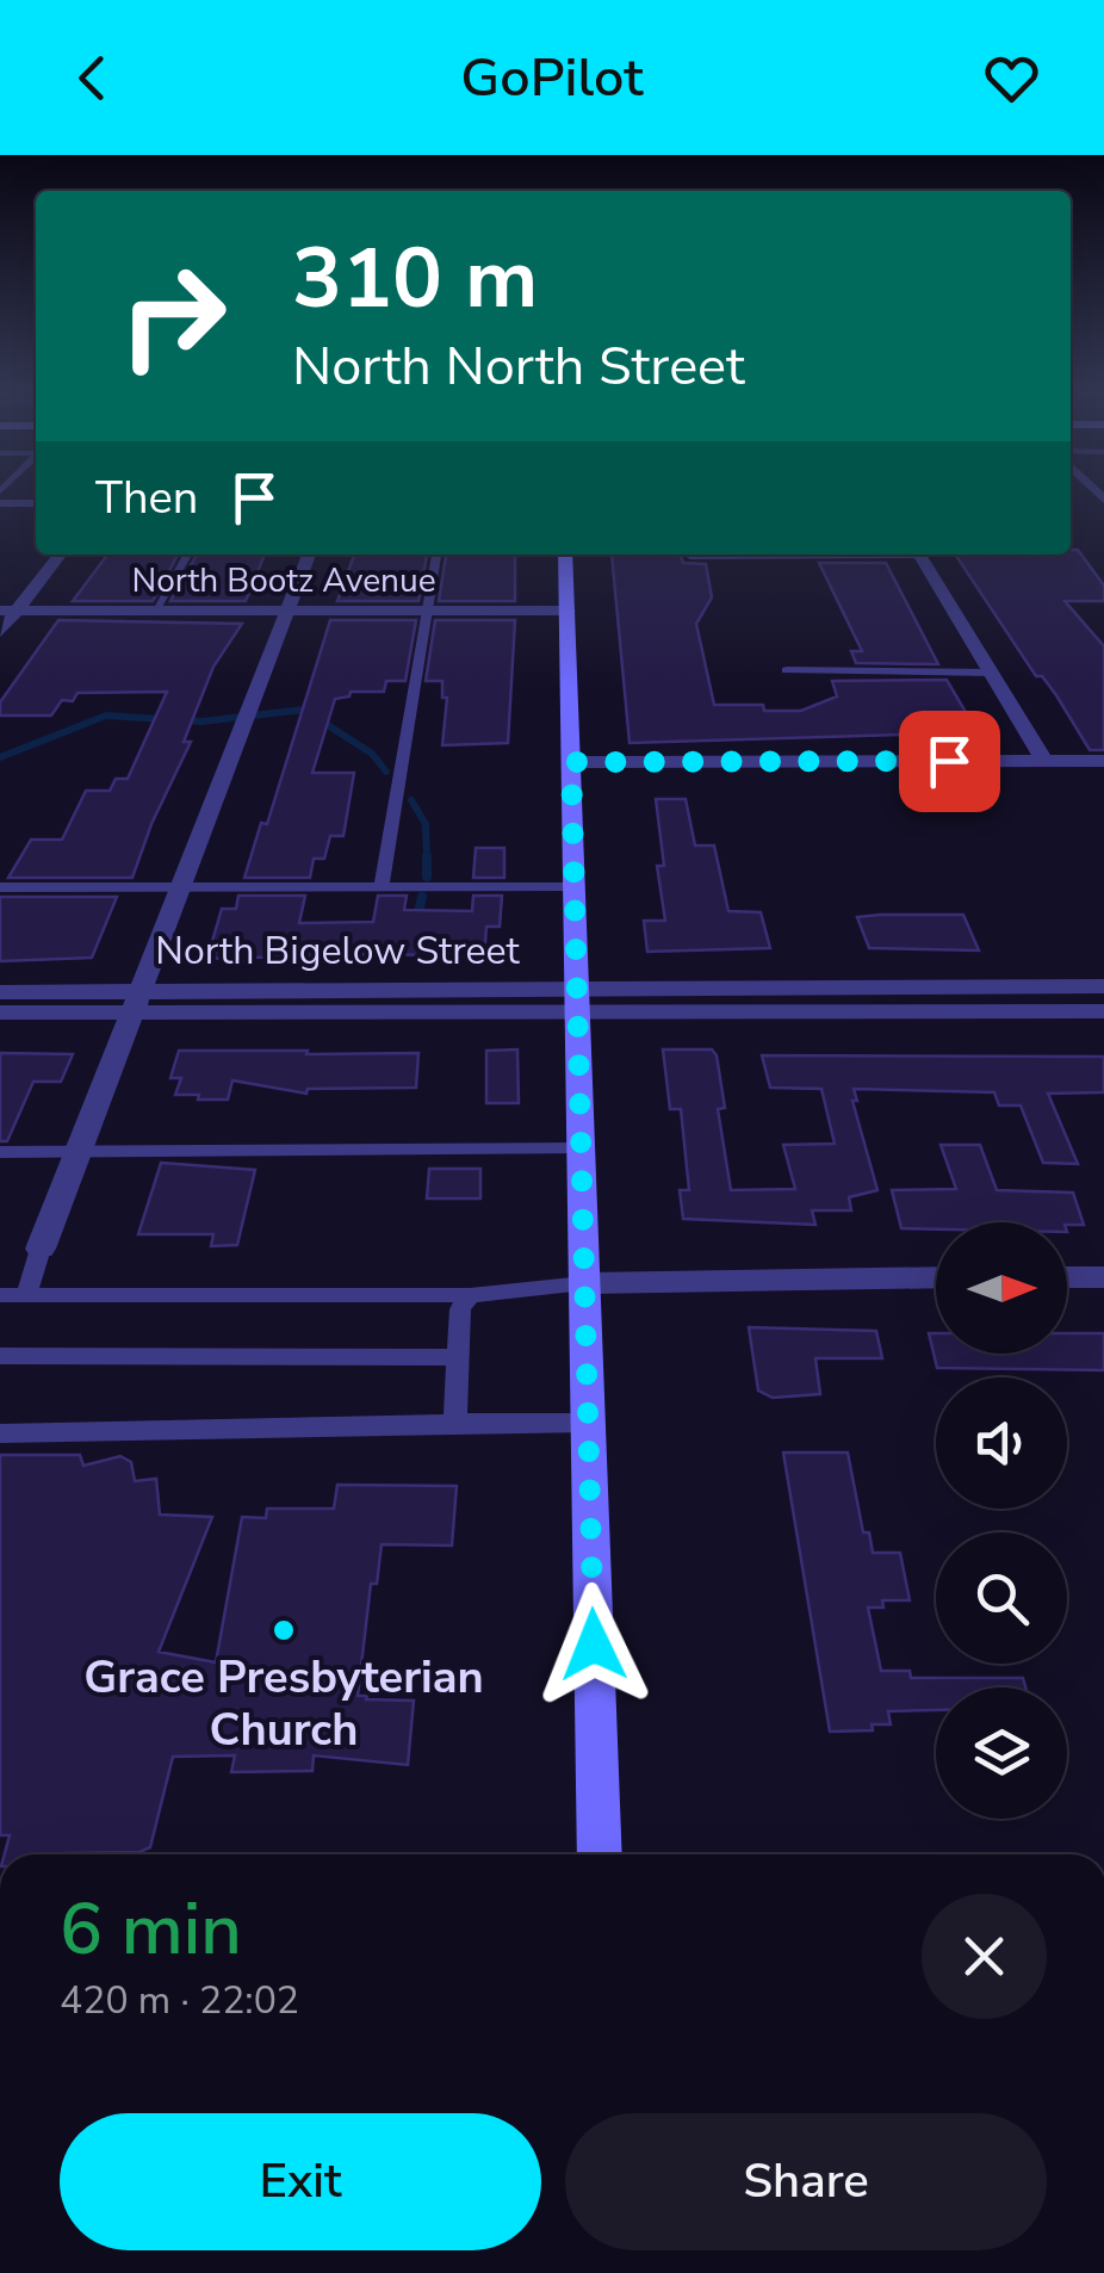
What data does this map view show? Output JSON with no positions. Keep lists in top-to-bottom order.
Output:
{
  "streets": {
    "street": ["North Bootz Avenue", "North Bigelow Street"]
  },
  "places": ["Grace Presbyterian Church"],
  "north": "right",
  "page": {
    "header": "GoPilot",
    "turn": ["310 m", "North North Street"],
    "then": "Then",
    "heading": ["6 min", "420 m · 22:02"],
    "buttons": ["Exit", "Share"]
  }
}
